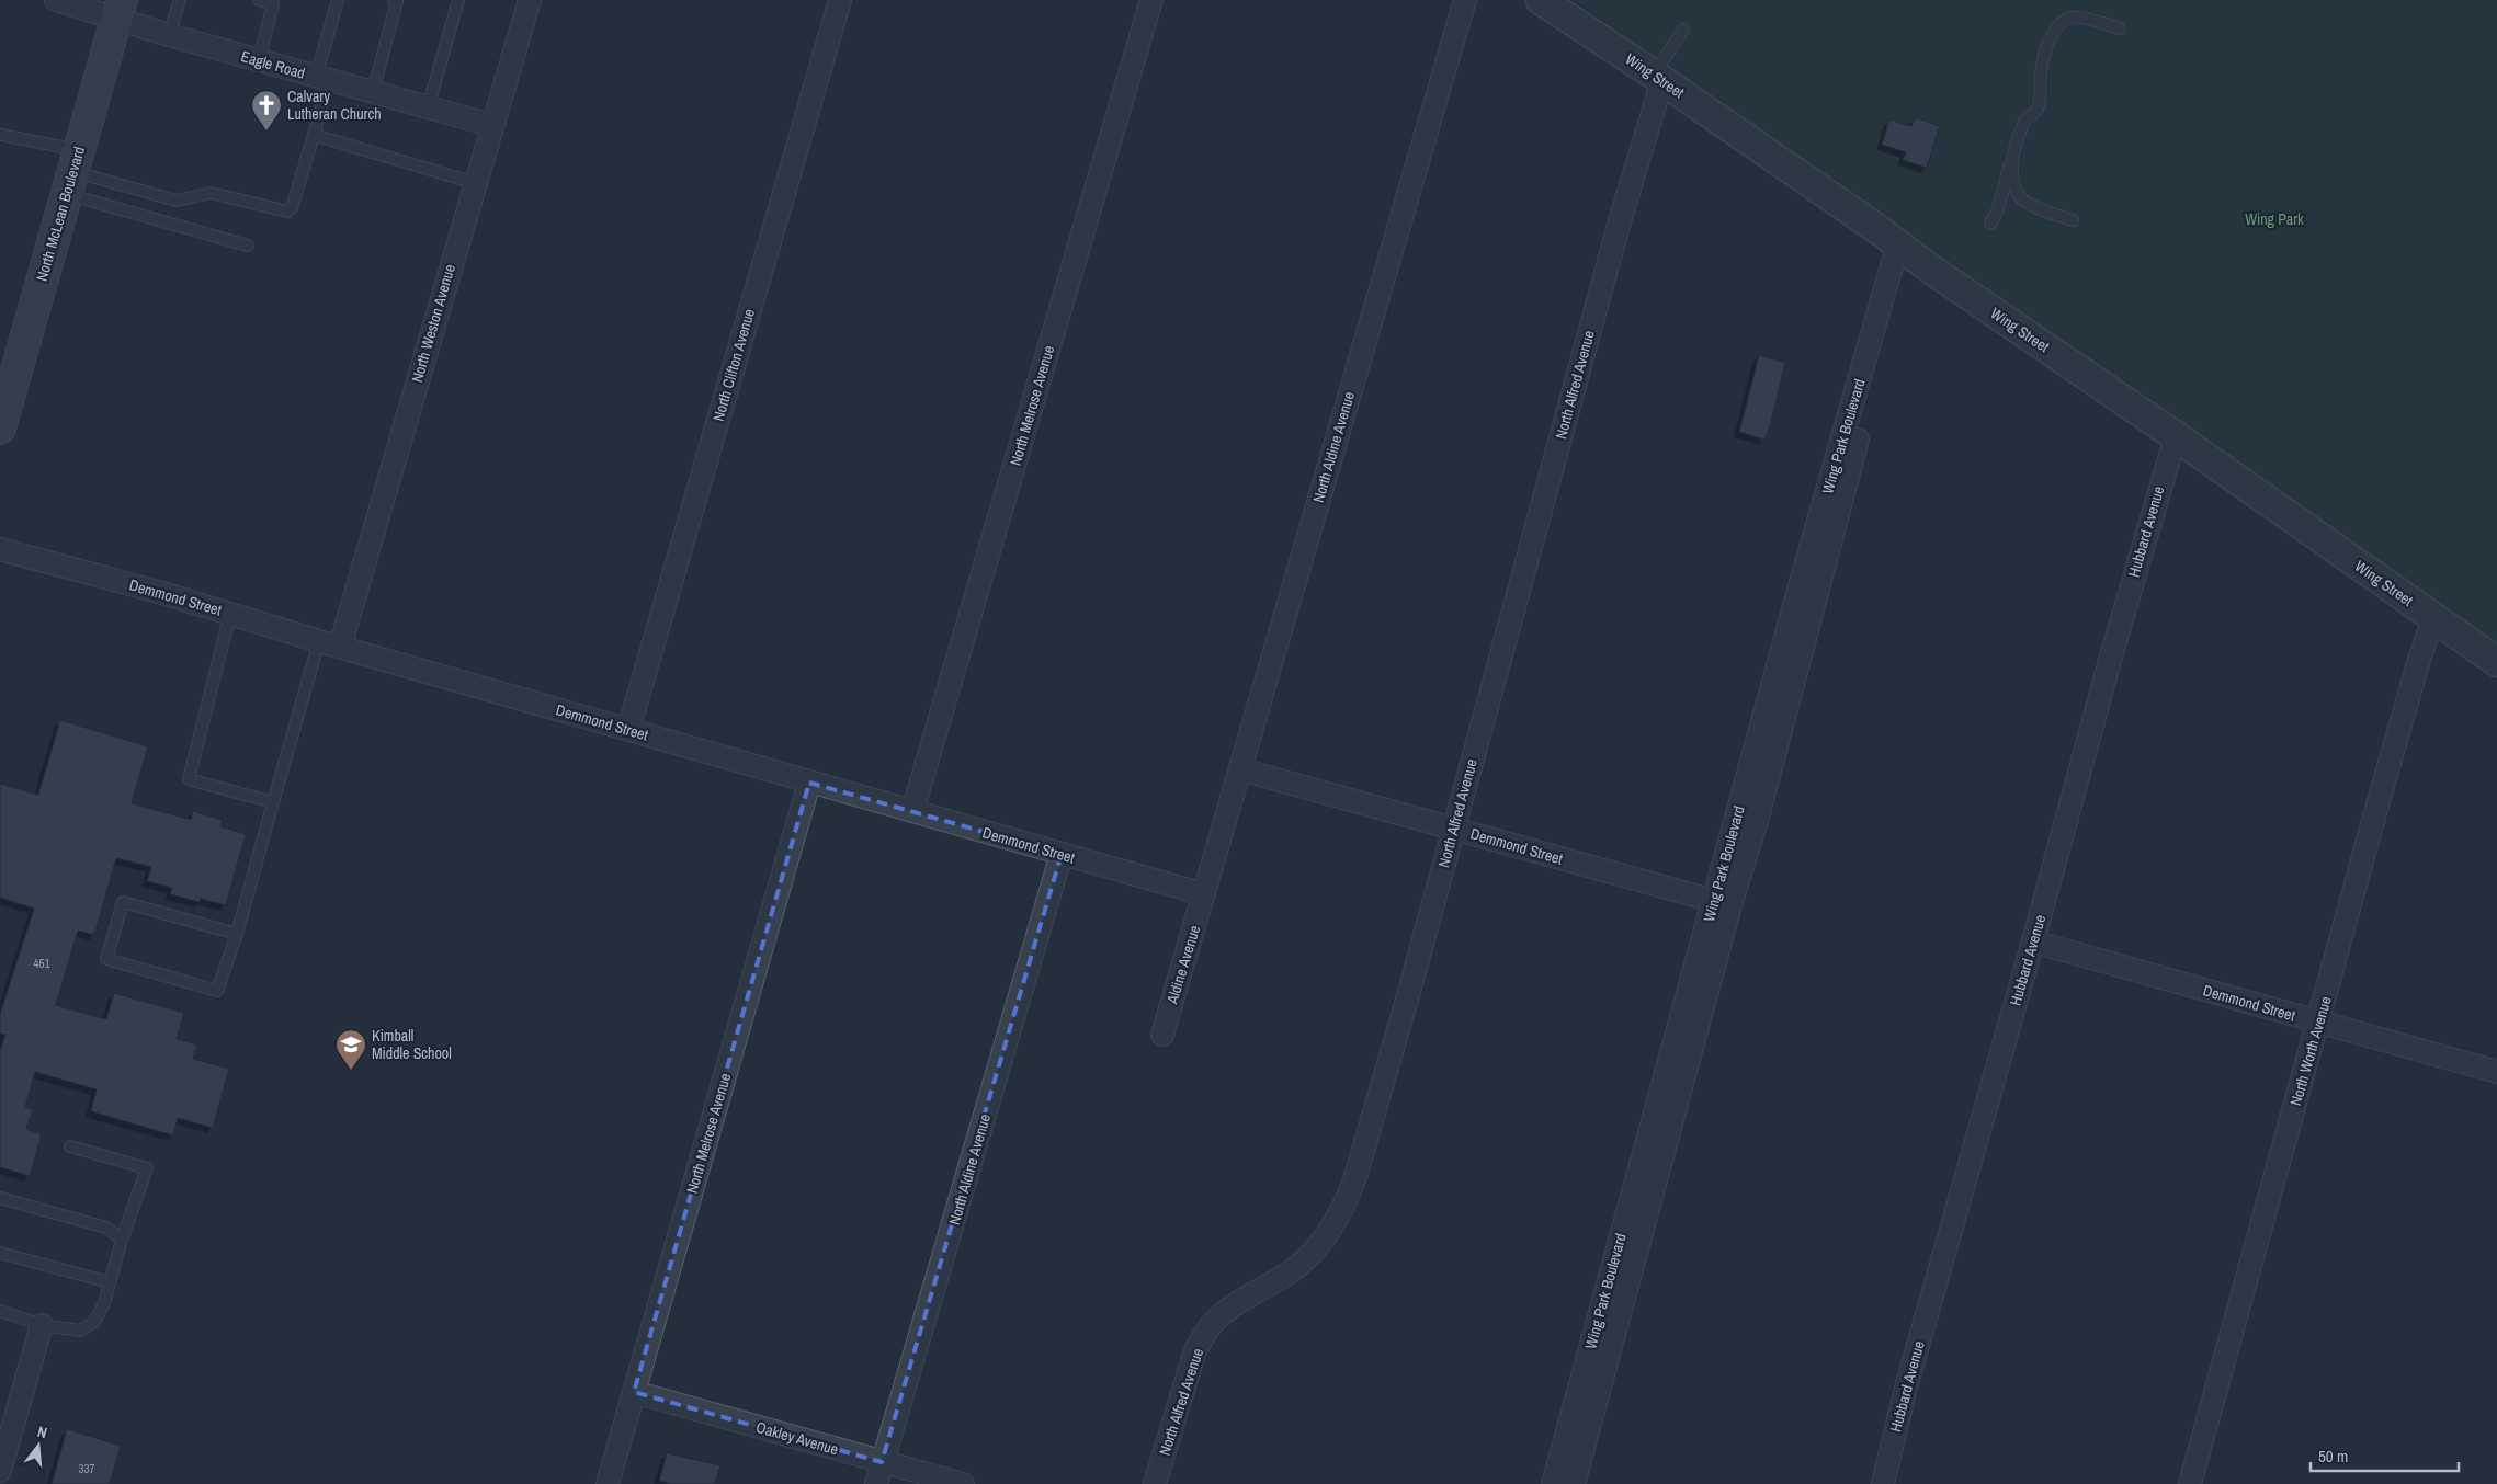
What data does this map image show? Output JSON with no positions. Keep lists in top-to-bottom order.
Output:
{
  "streets": {
    "main road": ["North McLean Boulevard"],
    "street": [
      "Eagle Road",
      "Wing Street",
      "North Weston Avenue",
      "North Clifton Avenue",
      "North Alfred Avenue",
      "North Melrose Avenue",
      "Wing Park Boulevard",
      "North Aldine Avenue",
      "Hubbard Avenue",
      "Demmond Street",
      "Aldine Avenue",
      "North Worth Avenue",
      "Oakley Avenue"
    ]
  },
  "crossings": [
    ["Eagle Road", "North McLean Boulevard"],
    ["Eagle Road", "North Weston Avenue"],
    ["Wing Street", "North Alfred Avenue"],
    ["Wing Street", "Wing Park Boulevard"],
    ["Wing Street", "Hubbard Avenue"],
    ["Wing Street", "North Worth Avenue"],
    ["North Weston Avenue", "Demmond Street"],
    ["North Clifton Avenue", "Demmond Street"],
    ["North Alfred Avenue", "Demmond Street"],
    ["North Melrose Avenue", "Demmond Street"],
    ["North Melrose Avenue", "Oakley Avenue"],
    ["Wing Park Boulevard", "Demmond Street"],
    ["North Aldine Avenue", "Demmond Street"],
    ["North Aldine Avenue", "Aldine Avenue"],
    ["North Aldine Avenue", "Oakley Avenue"],
    ["Hubbard Avenue", "Demmond Street"],
    ["Demmond Street", "Aldine Avenue"],
    ["Demmond Street", "North Worth Avenue"]
  ],
  "parks": ["Wing Park"],
  "places": {
    "church": ["Calvary Lutheran Church"],
    "school or university": ["Kimball Middle School"]
  },
  "house_numbers": ["451", "337"],
  "scale_bar": "50 m",
  "north": "top"
}
